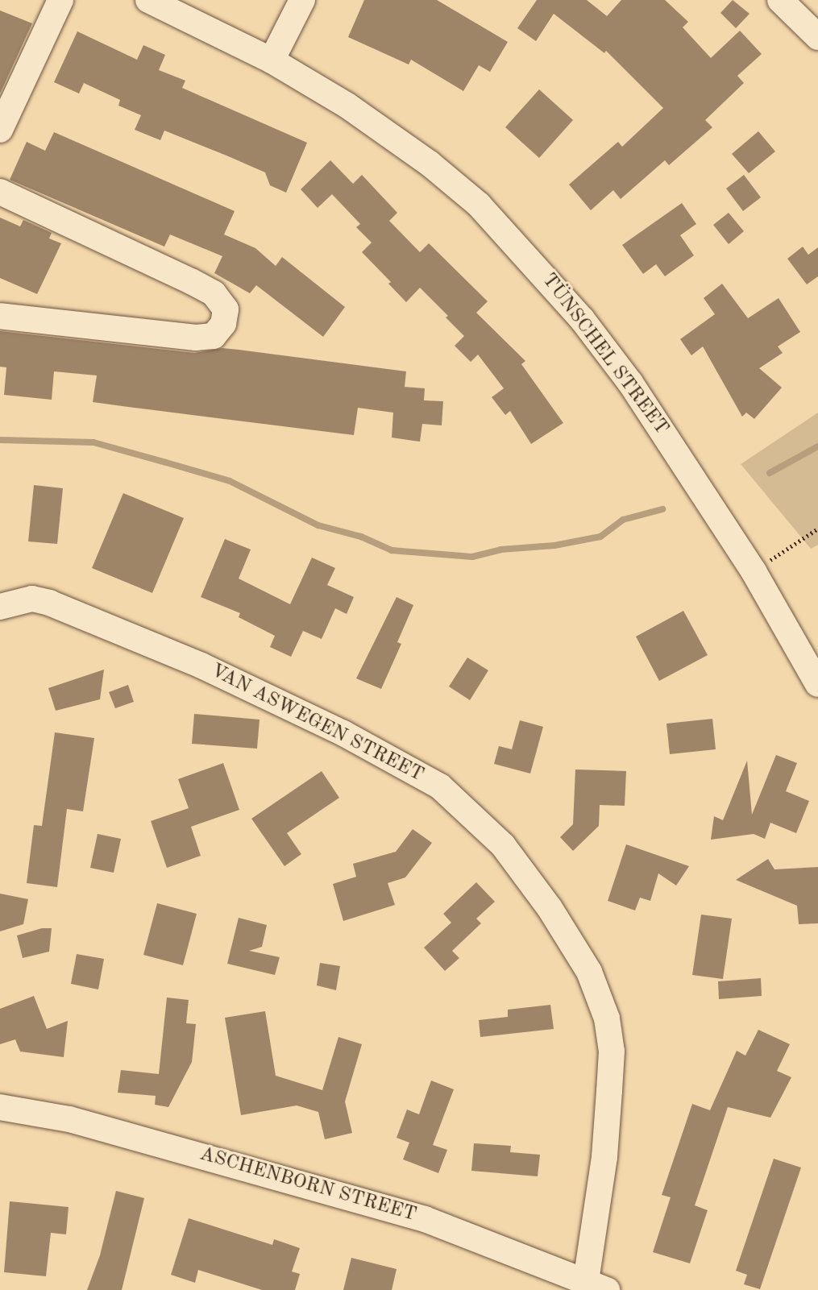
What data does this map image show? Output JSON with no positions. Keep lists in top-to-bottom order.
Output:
{
  "streets": {
    "street": ["TÜNSCHEL STREET", "VAN ASWEGEN STREET", "ASCHENBORN STREET"]
  },
  "crossings": [
    ["VAN ASWEGEN STREET", "ASCHENBORN STREET"]
  ]
}
